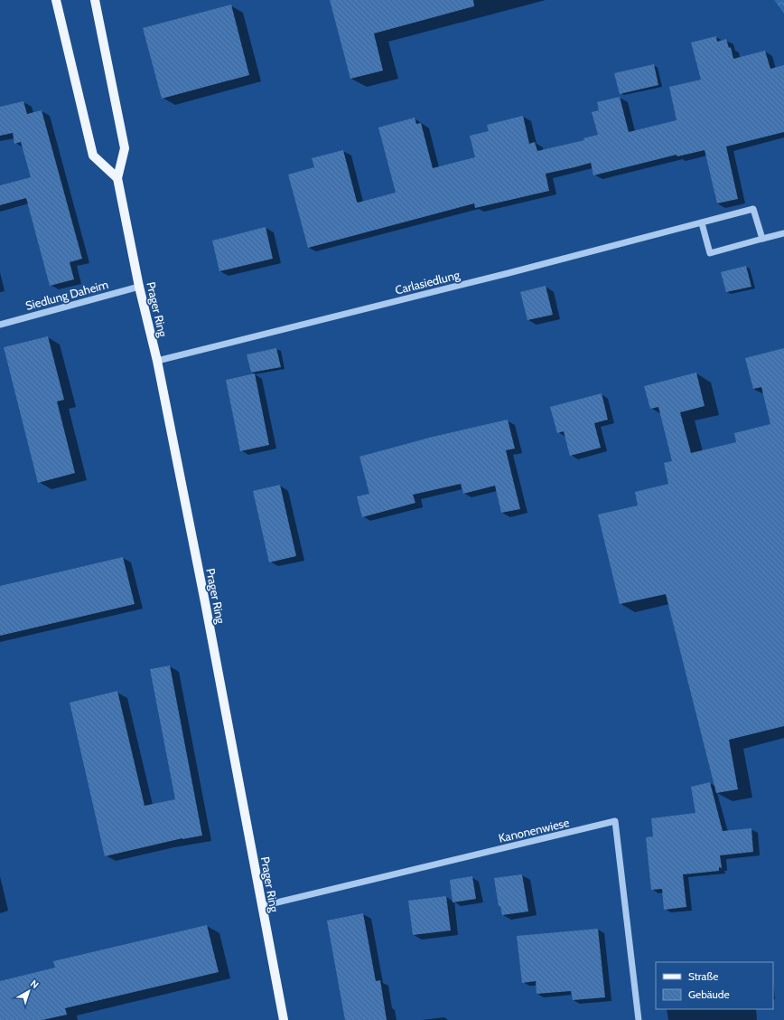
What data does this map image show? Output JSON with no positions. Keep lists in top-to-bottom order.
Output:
{
  "streets": {
    "main road": ["Prager Ring"],
    "street": ["Carlasiedlung", "Siedlung Daheim", "Kanonenwiese"]
  },
  "crossings": [
    ["Carlasiedlung", "Prager Ring"],
    ["Siedlung Daheim", "Prager Ring"],
    ["Prager Ring", "Kanonenwiese"]
  ],
  "legend": ["Straße", "Gebäude"],
  "north": "top right"
}
